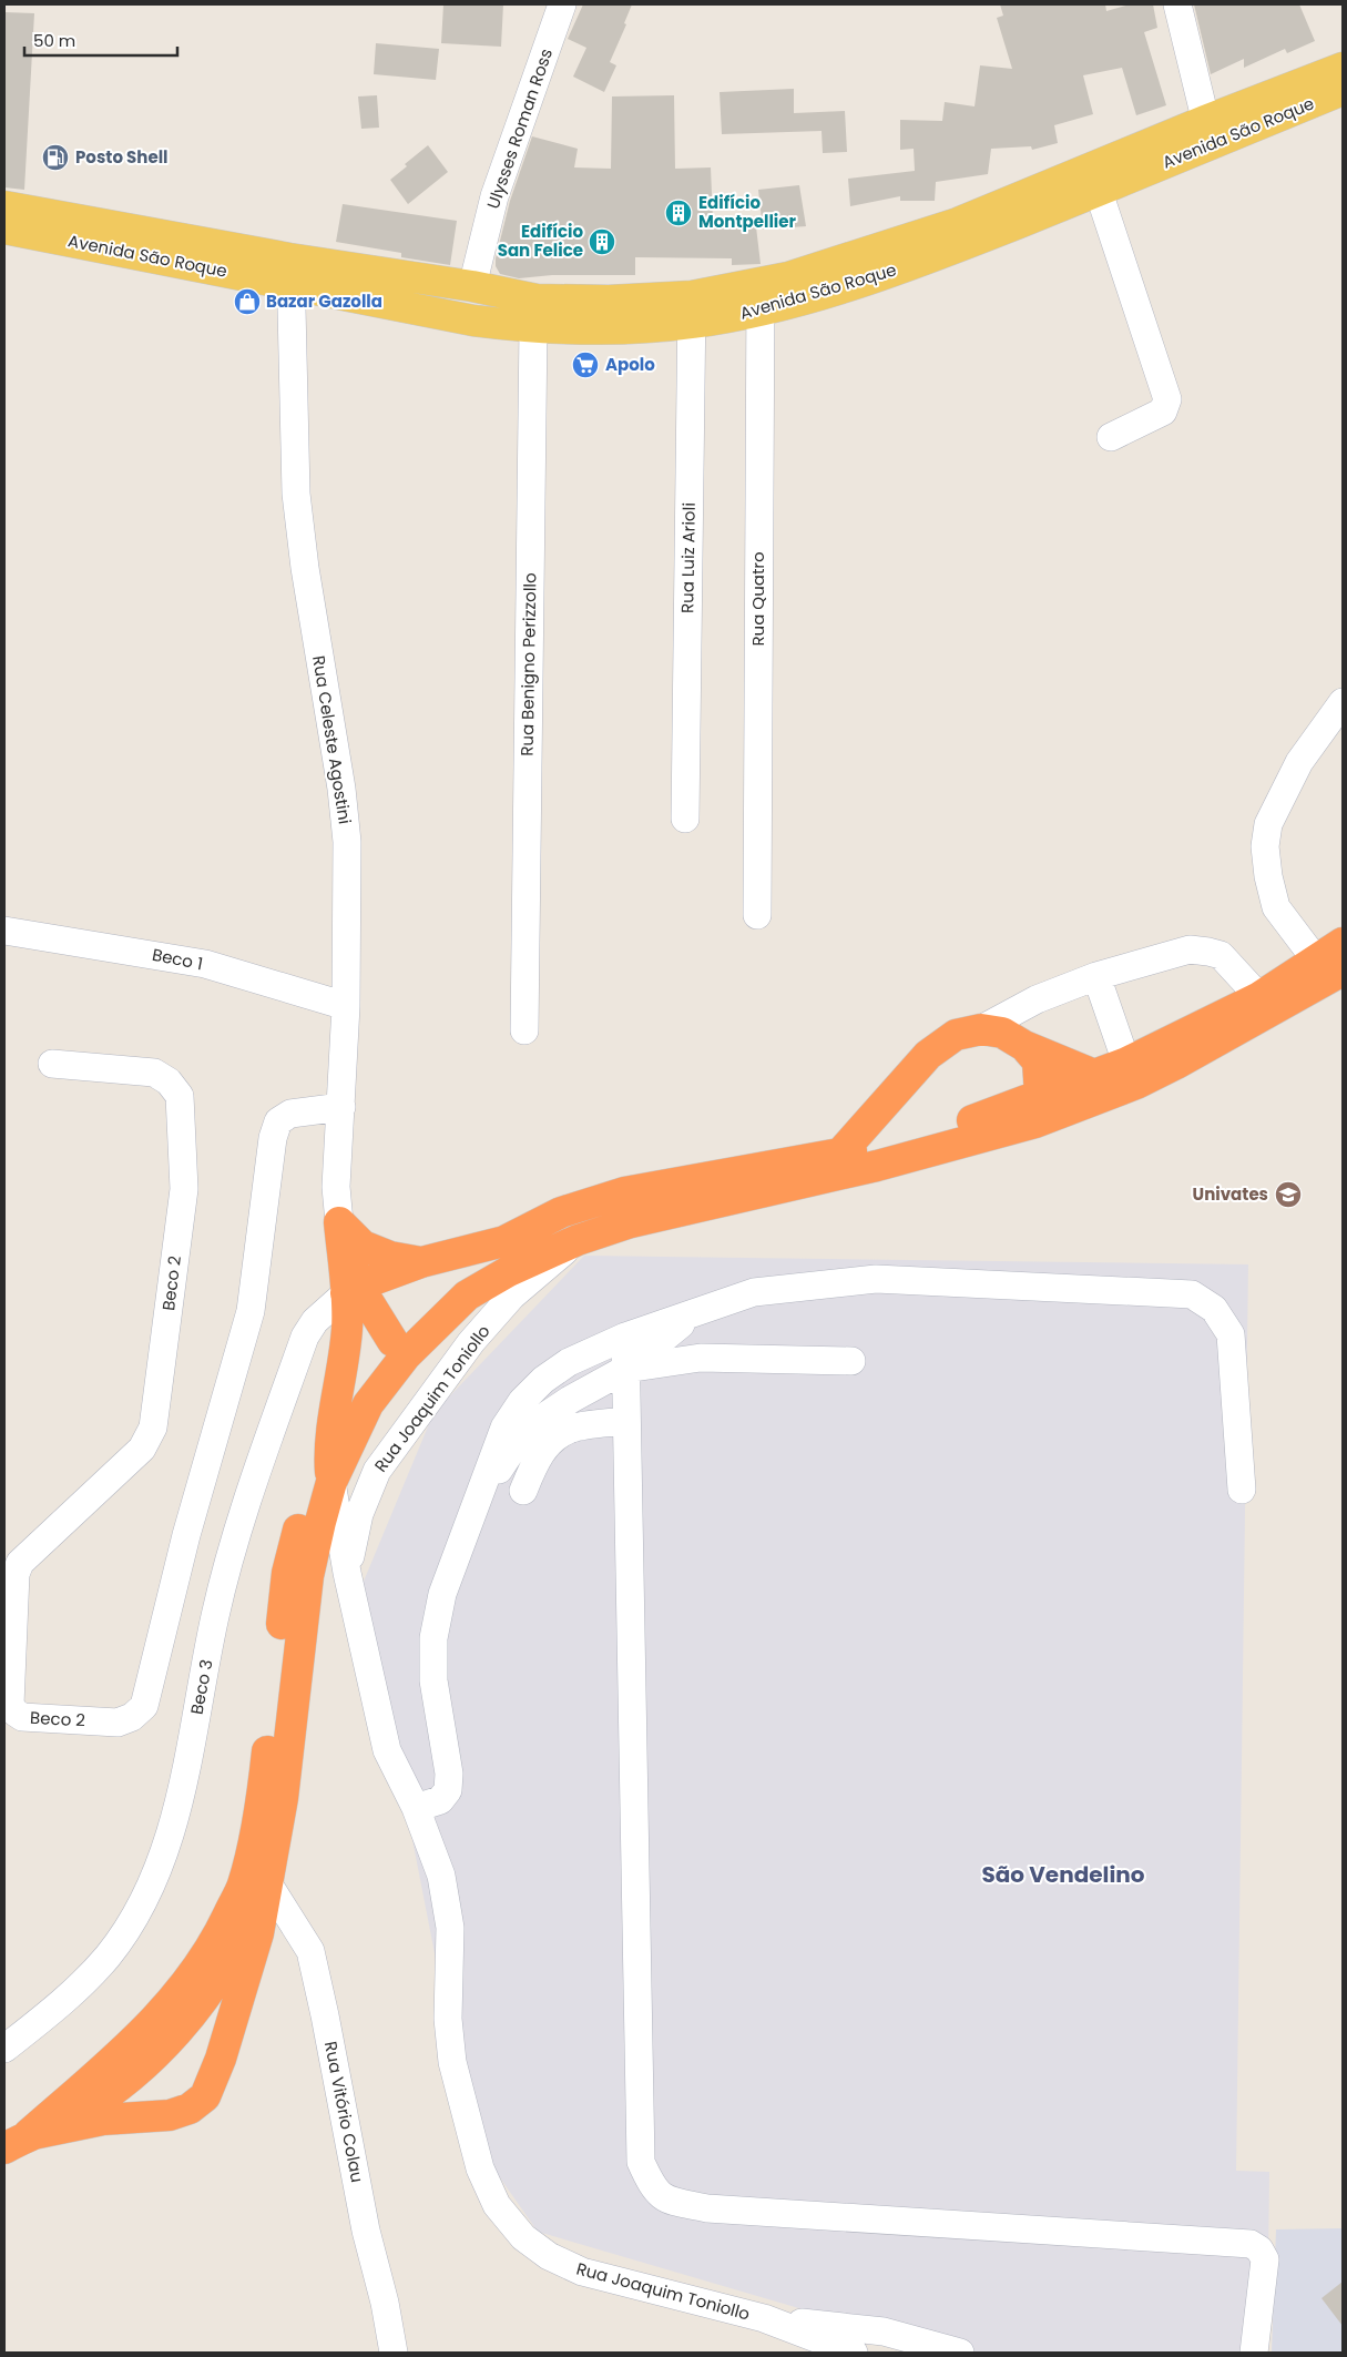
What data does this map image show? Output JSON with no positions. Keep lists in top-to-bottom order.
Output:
{
  "streets": {
    "main road": ["Avenida São Roque"],
    "street": [
      "Ulysses Roman Ross",
      "Rua Luiz Arioli",
      "Rua Quatro",
      "Rua Benigno Perizzollo",
      "Rua Celeste Agostini",
      "Beco 1",
      "Beco 2",
      "Rua Joaquim Toniollo",
      "Beco 3",
      "Rua Vitório Colau"
    ]
  },
  "crossings": [
    ["Ulysses Roman Ross", "Avenida São Roque"],
    ["Avenida São Roque", "Rua Luiz Arioli"],
    ["Avenida São Roque", "Rua Quatro"],
    ["Avenida São Roque", "Rua Benigno Perizzollo"],
    ["Avenida São Roque", "Rua Celeste Agostini"],
    ["Rua Celeste Agostini", "Beco 1"],
    ["Rua Celeste Agostini", "Beco 2"]
  ],
  "districts": ["São Vendelino"],
  "places": {
    "fuel station": ["Posto Shell"],
    "building": ["Edifício Montpellier", "Edifício San Felice"],
    "shop": ["Bazar Gazolla"],
    "supermarket": ["Apolo"],
    "school or university": ["Univates"]
  },
  "scale_bar": "50 m"
}
